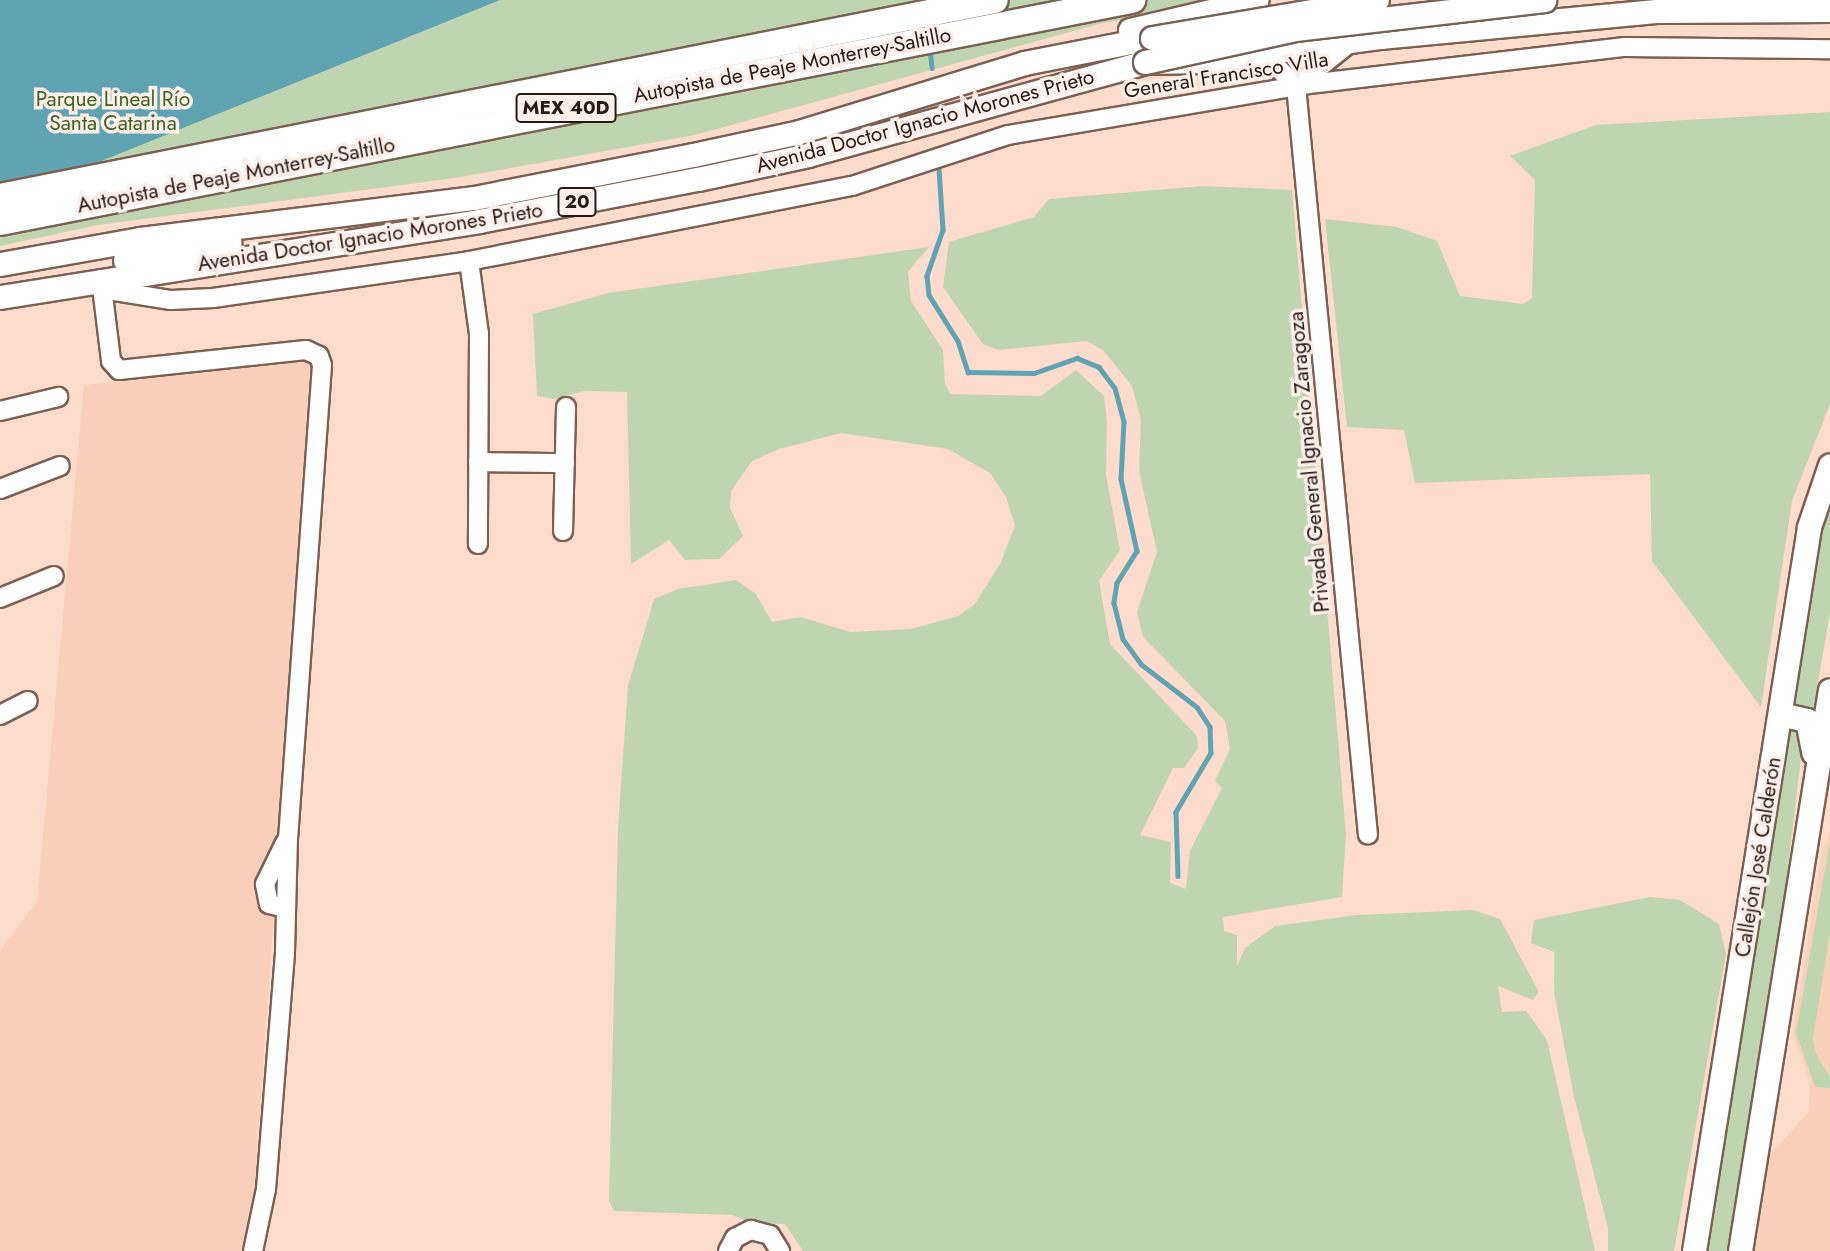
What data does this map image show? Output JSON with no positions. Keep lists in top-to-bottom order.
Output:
{
  "streets": {
    "highway": ["Autopista de Peaje Monterrey-Saltillo", "MEX 40D"],
    "main road": ["Avenida Doctor Ignacio Morones Prieto", "20", "Callejón José Calderón"],
    "street": ["General Francisco Villa", "Privada General Ignacio Zaragoza"]
  },
  "crossings": [
    ["General Francisco Villa", "Avenida Doctor Ignacio Morones Prieto"],
    ["General Francisco Villa", "Privada General Ignacio Zaragoza"]
  ],
  "parks": ["Parque Lineal Río Santa Catarina"]
}
